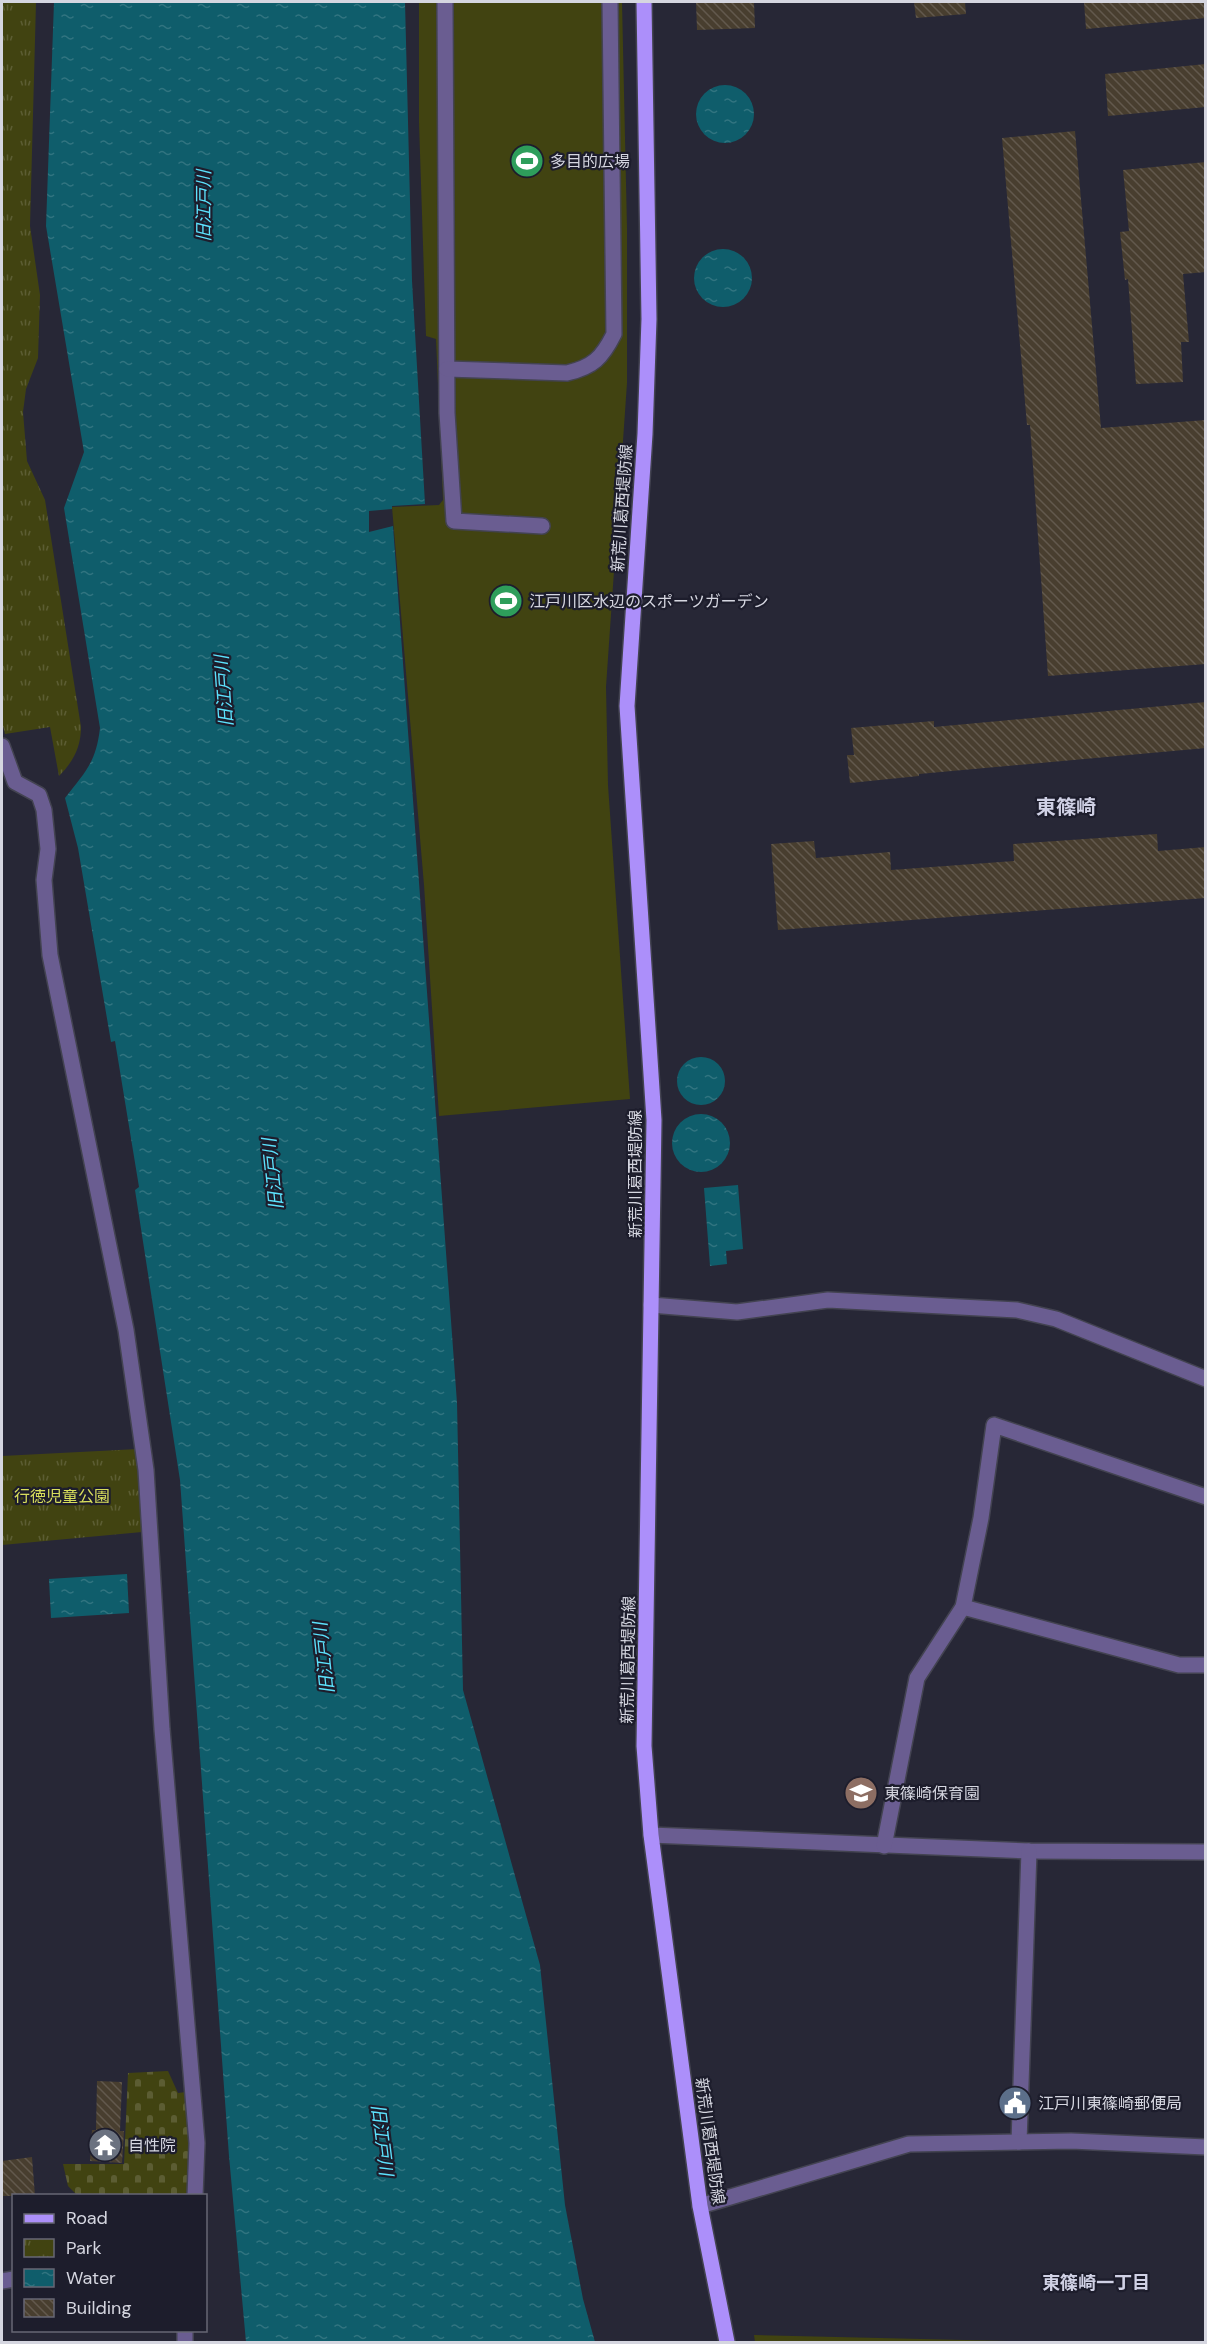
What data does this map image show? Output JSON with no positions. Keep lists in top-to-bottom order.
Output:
{
  "streets": {
    "main road": ["新荒川葛西堤防線"]
  },
  "districts": ["東篠崎", "東篠崎一丁目"],
  "water": ["旧江戸川"],
  "parks": ["行徳児童公園"],
  "places": {
    "sports": ["多目的広場", "江戸川区水辺のスポーツガーデン"],
    "school or university": ["東篠崎保育園"],
    "public building": ["江戸川東篠崎郵便局"],
    "temple": ["自性院"]
  },
  "legend": [
    "Road",
    "Park",
    "Water",
    "Building"
  ]
}
